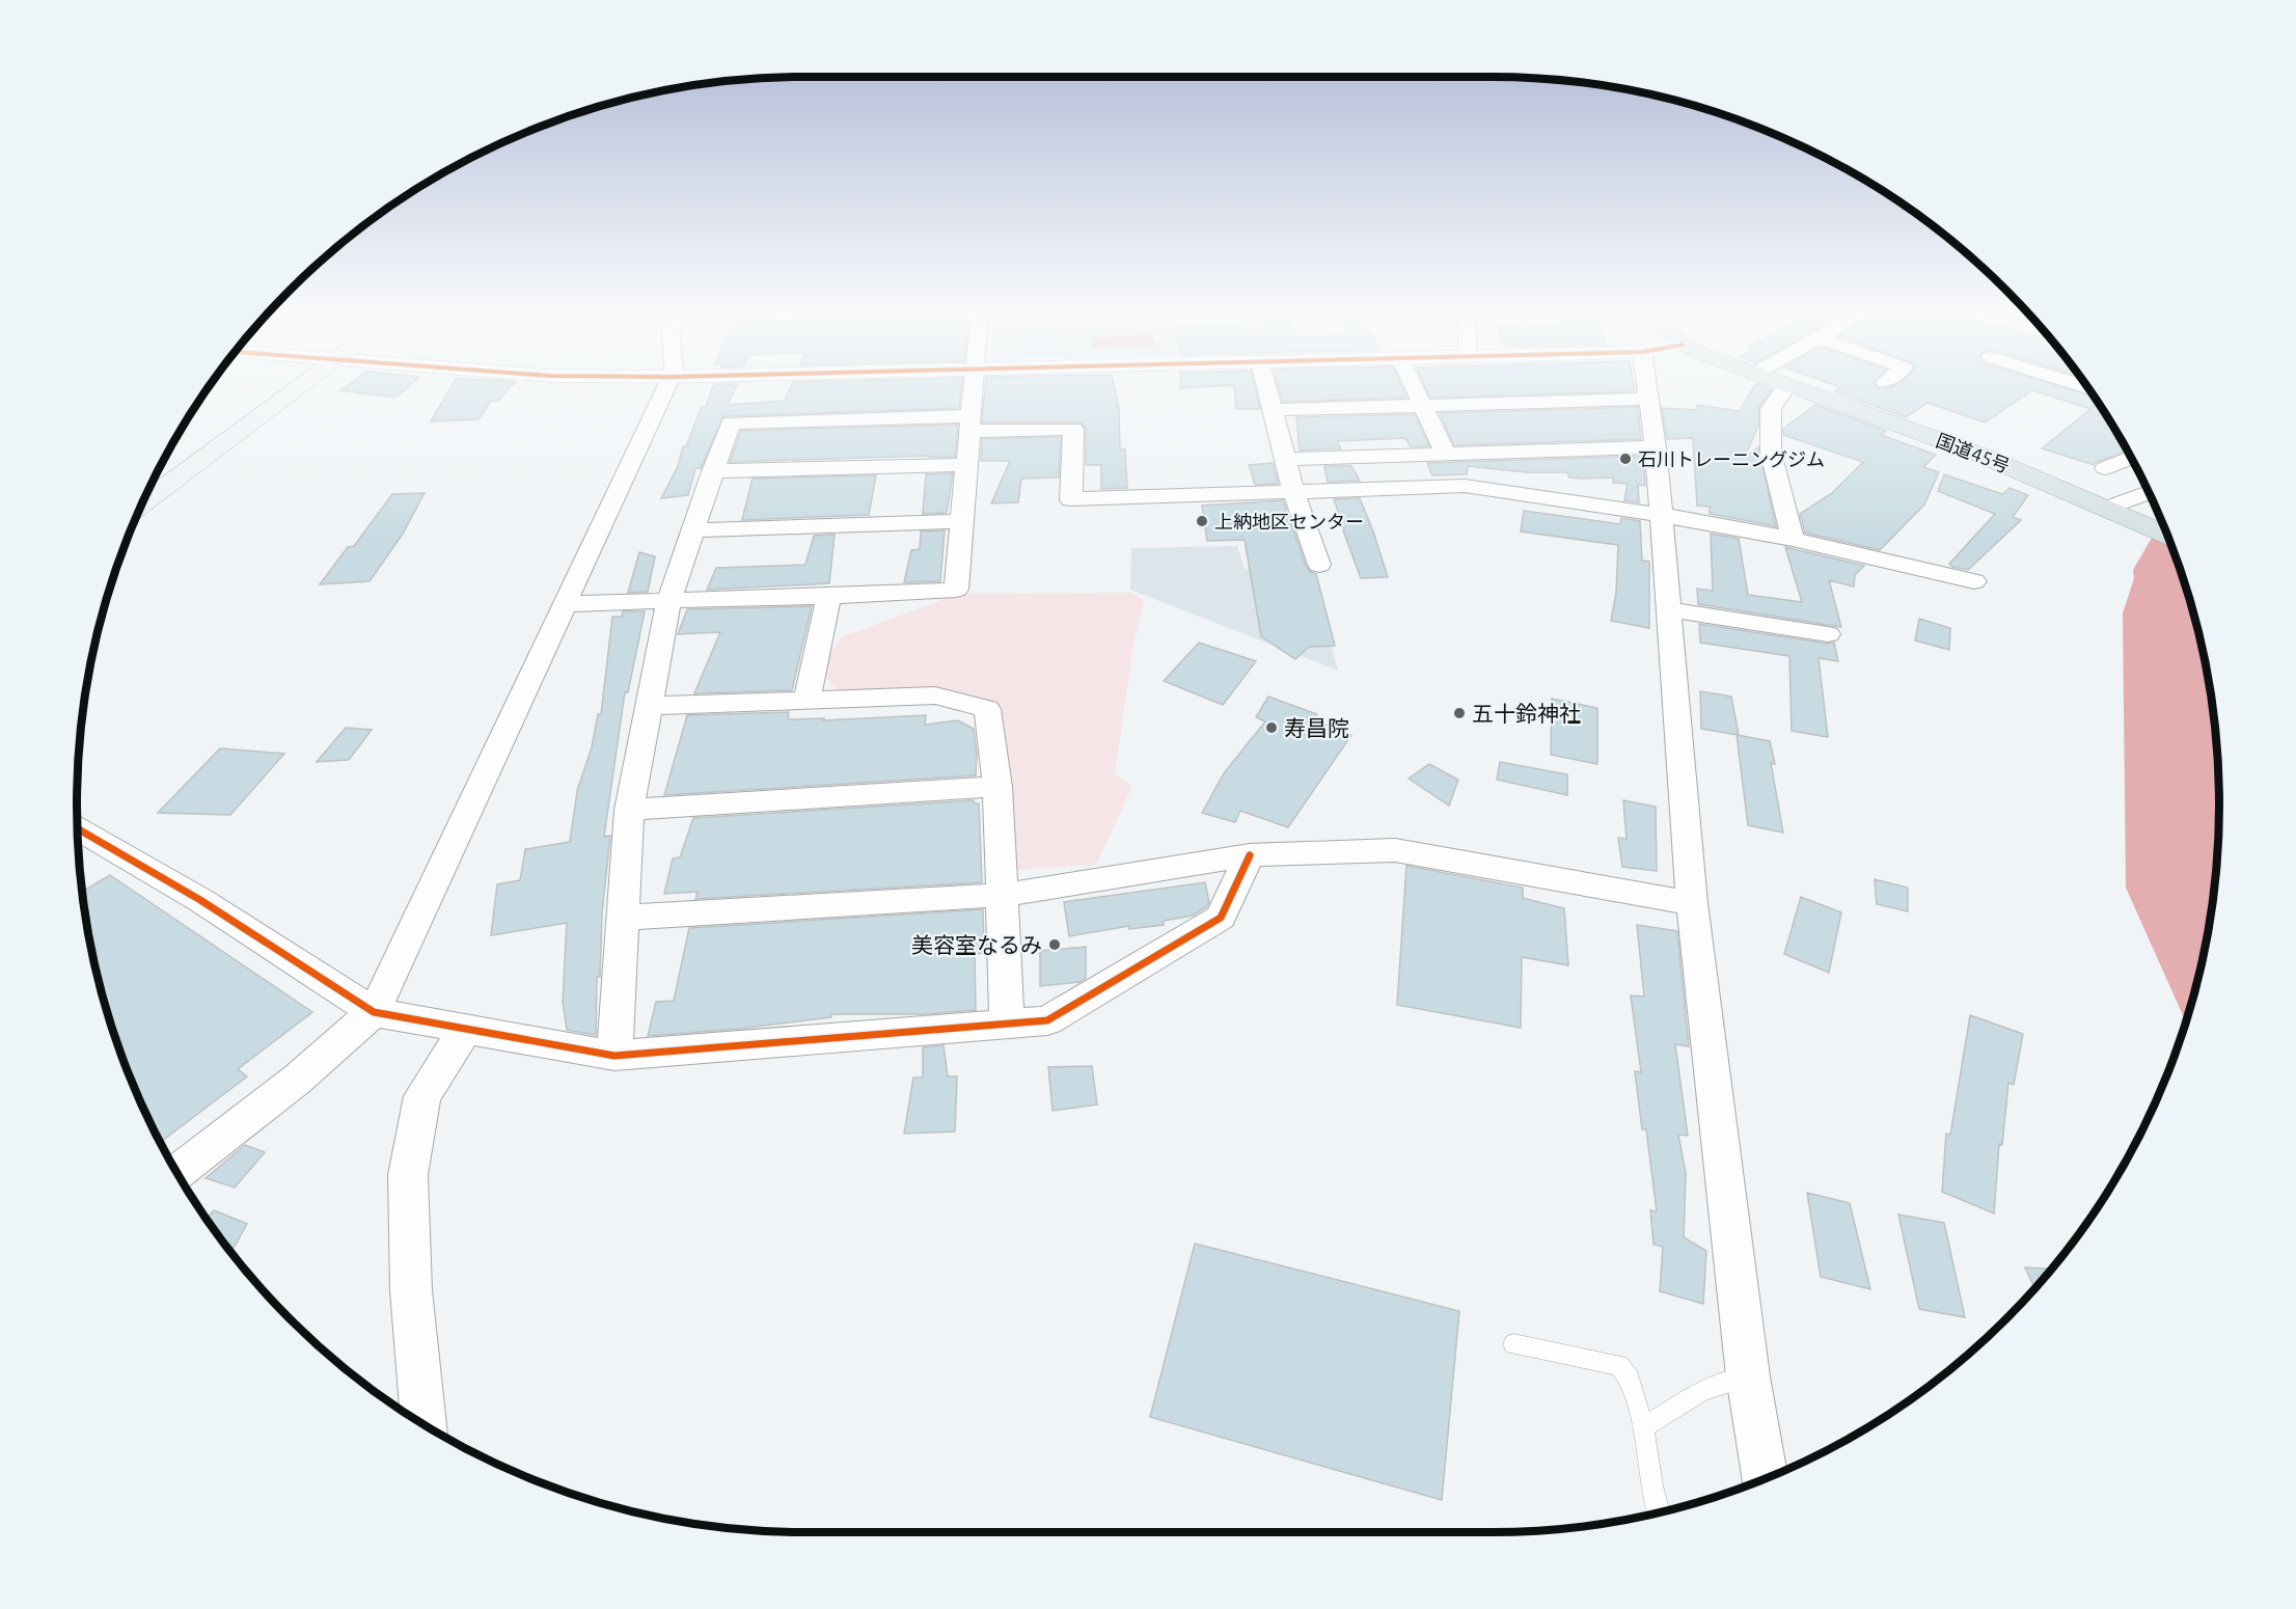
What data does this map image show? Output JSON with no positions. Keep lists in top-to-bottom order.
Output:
{
  "streets": {
    "highway": ["国道45号"]
  },
  "places": [
    "石川トレーニングジム",
    "上納地区センター",
    "五十鈴神社",
    "寿昌院",
    "美容室なるみ"
  ]
}
